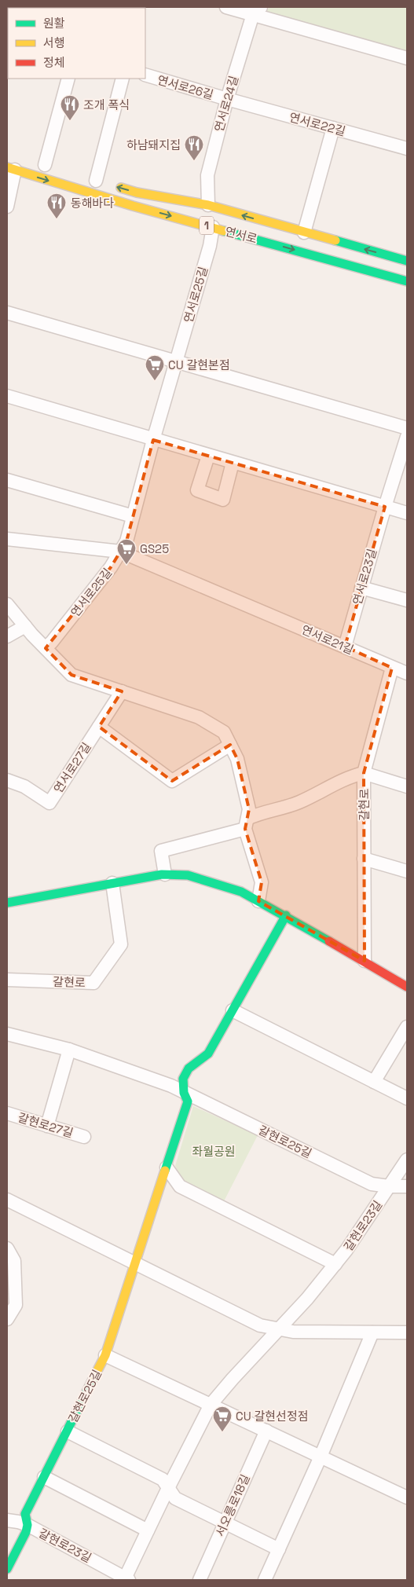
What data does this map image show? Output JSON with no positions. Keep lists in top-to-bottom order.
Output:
{
  "streets": {
    "main road": [
      "1",
      "연서로",
      "갈현로25길",
      "갈현로23길"
    ],
    "street": [
      "연서로26길",
      "연서로24길",
      "연서로22길",
      "연서로25길",
      "연서로23길",
      "연서로21길",
      "연서로27길",
      "갈현로",
      "갈현로27길",
      "서오릉로18길"
    ]
  },
  "crossings": [
    ["연서로26길", "연서로24길"],
    ["연서로26길", "연서로22길"],
    ["연서로24길", "연서로22길"],
    ["연서로24길", "연서로"],
    ["연서로", "연서로25길"],
    ["연서로25길", "연서로21길"],
    ["연서로23길", "연서로21길"],
    ["갈현로25길", "갈현로23길"]
  ],
  "parks": ["좌월공원"],
  "places": {
    "restaurant": ["조개 폭식", "하남돼지집", "동해바다"],
    "supermarket": ["CU 갈현본점", "GS25", "CU 갈현선정점"]
  },
  "legend": ["원활", "서행", "정체"]
}
